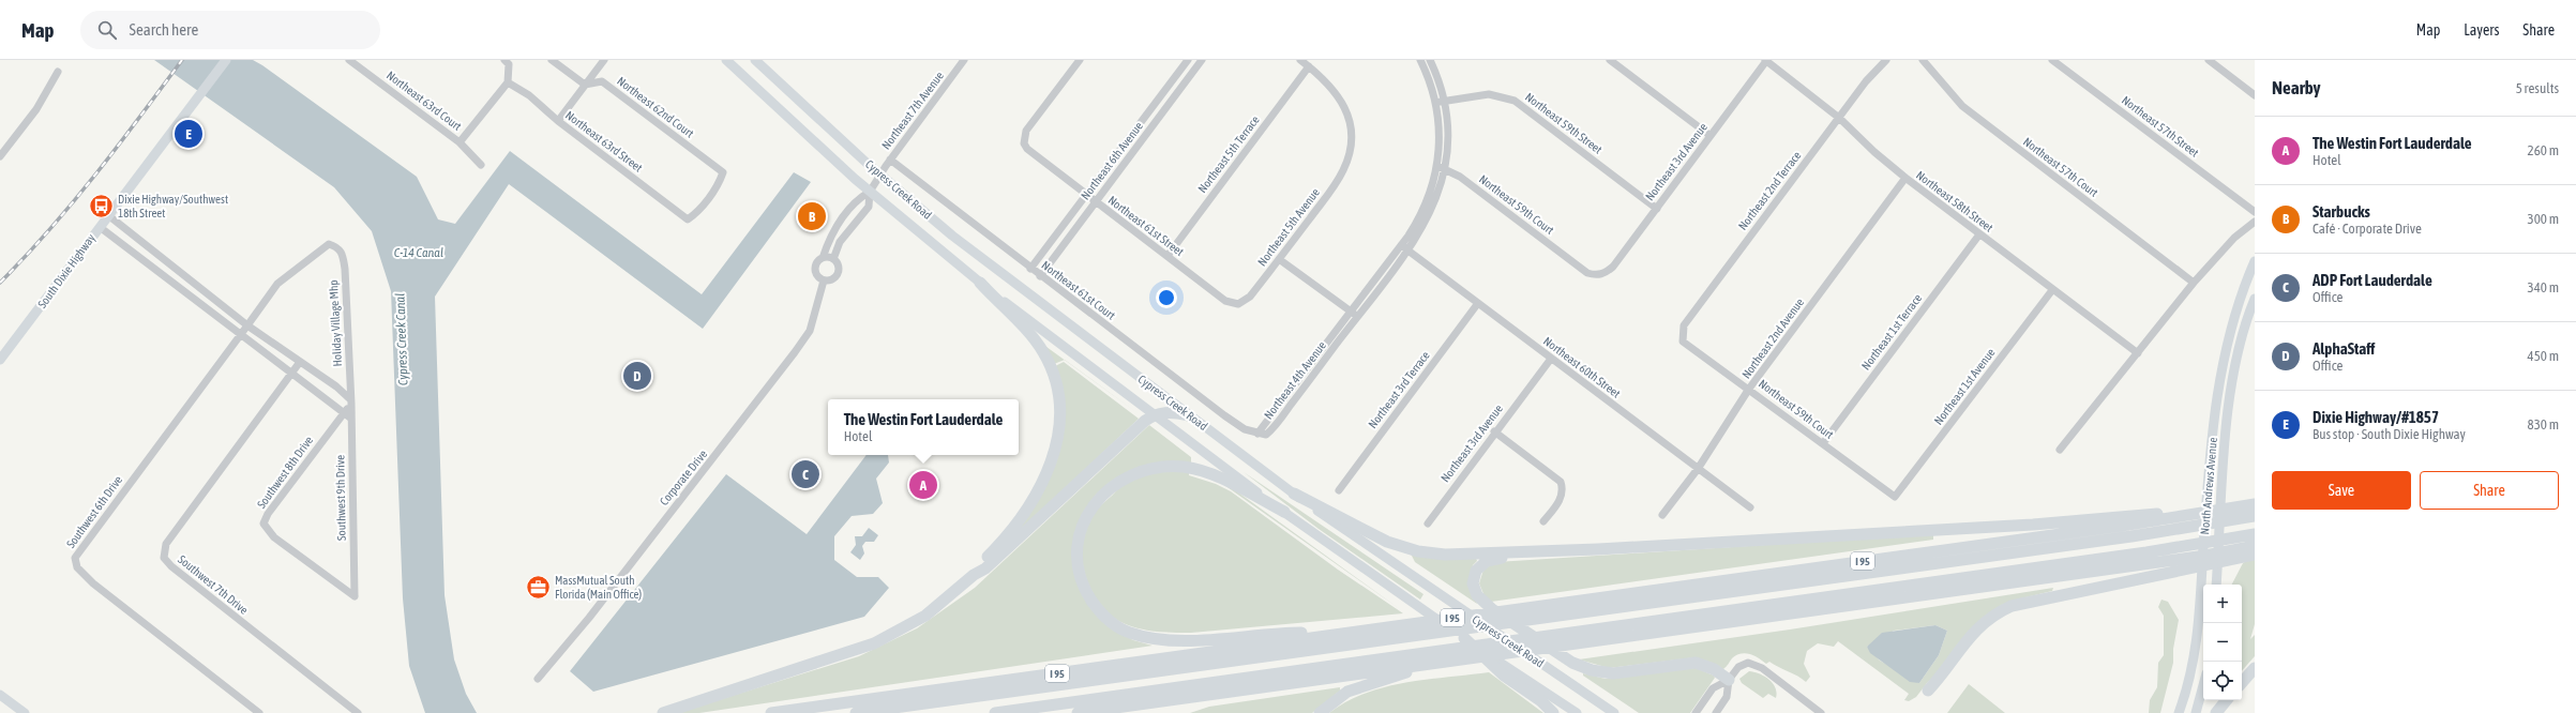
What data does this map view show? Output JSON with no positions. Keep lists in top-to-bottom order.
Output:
{
  "streets": {
    "highway": ["I 95"],
    "main road": ["Cypress Creek Road", "South Dixie Highway", "North Andrews Avenue"],
    "street": [
      "Northeast 63rd Court",
      "Northeast 62nd Court",
      "Northeast 7th Avenue",
      "Northeast 59th Street",
      "Northeast 57th Street",
      "Northeast 63rd Street",
      "Northeast 5th Terrace",
      "Northeast 6th Avenue",
      "Northeast 3rd Avenue",
      "Northeast 57th Court",
      "Northeast 2nd Terrace",
      "Northeast 58th Street",
      "Northeast 59th Court",
      "Northeast 61st Street",
      "Northeast 5th Avenue",
      "Northeast 61st Court",
      "Holiday Village Mhp",
      "Northeast 1st Terrace",
      "Northeast 2nd Avenue",
      "Northeast 60th Street",
      "Northeast 4th Avenue",
      "Northeast 1st Avenue",
      "Northeast 3rd Terrace",
      "Southwest 8th Drive",
      "Corporate Drive",
      "Southwest 9th Drive",
      "Southwest 6th Drive",
      "Southwest 7th Drive"
    ]
  },
  "crossings": [
    ["Northeast 62nd Court", "Northeast 63rd Street"],
    ["Northeast 7th Avenue", "Cypress Creek Road"],
    ["Northeast 7th Avenue", "Northeast 61st Court"],
    ["Northeast 59th Street", "Northeast 3rd Avenue"],
    ["Northeast 59th Street", "Northeast 4th Avenue"],
    ["Northeast 5th Terrace", "Northeast 61st Street"],
    ["Northeast 5th Terrace", "Northeast 5th Avenue"],
    ["Northeast 6th Avenue", "Northeast 61st Street"],
    ["Northeast 6th Avenue", "Northeast 61st Court"],
    ["Northeast 3rd Avenue", "Northeast 58th Street"],
    ["Northeast 3rd Avenue", "Northeast 59th Court"],
    ["Northeast 3rd Avenue", "Northeast 60th Street"],
    ["Northeast 2nd Terrace", "Northeast 58th Street"],
    ["Northeast 2nd Terrace", "Northeast 59th Court"],
    ["Northeast 58th Street", "Northeast 1st Terrace"],
    ["Northeast 58th Street", "Northeast 2nd Avenue"],
    ["Northeast 58th Street", "Northeast 1st Avenue"],
    ["Northeast 59th Court", "Northeast 1st Terrace"],
    ["Northeast 59th Court", "Northeast 2nd Avenue"],
    ["Northeast 59th Court", "Northeast 4th Avenue"],
    ["Northeast 59th Court", "Northeast 1st Avenue"],
    ["Northeast 61st Street", "Northeast 5th Avenue"],
    ["South Dixie Highway", "Holiday Village Mhp"],
    ["Northeast 61st Court", "Northeast 4th Avenue"],
    ["Holiday Village Mhp", "Southwest 8th Drive"],
    ["Holiday Village Mhp", "Southwest 9th Drive"],
    ["Holiday Village Mhp", "Southwest 6th Drive"],
    ["Holiday Village Mhp", "Southwest 7th Drive"],
    ["Northeast 2nd Avenue", "Northeast 60th Street"],
    ["Northeast 60th Street", "Northeast 4th Avenue"],
    ["Northeast 60th Street", "Northeast 3rd Terrace"],
    ["Southwest 8th Drive", "Southwest 9th Drive"]
  ],
  "water": ["C-14 Canal", "Cypress Creek Canal"],
  "places": {
    "bus stop": ["Dixie Highway/Southwest 18th Street"],
    "office": ["MassMutual South Florida (Main Office)"]
  },
  "page": {
    "header": "Map",
    "search": "Search here",
    "nav": ["Map", "Layers", "Share"],
    "heading": ["Nearby", "5 results"],
    "list": [
      {
        "mark": "A",
        "name": "The Westin Fort Lauderdale",
        "note": "Hotel",
        "value": "260 m"
      },
      {
        "mark": "B",
        "name": "Starbucks",
        "note": "Café · Corporate Drive",
        "value": "300 m"
      },
      {
        "mark": "C",
        "name": "ADP Fort Lauderdale",
        "note": "Office",
        "value": "340 m"
      },
      {
        "mark": "D",
        "name": "AlphaStaff",
        "note": "Office",
        "value": "450 m"
      },
      {
        "mark": "E",
        "name": "Dixie Highway/#1857",
        "note": "Bus stop · South Dixie Highway",
        "value": "830 m"
      }
    ],
    "pins": [
      "E",
      "B",
      "D",
      "C",
      "A"
    ],
    "popup": ["The Westin Fort Lauderdale", "Hotel"],
    "buttons": ["Save", "Share"],
    "map_buttons": ["+", "−"]
  }
}
